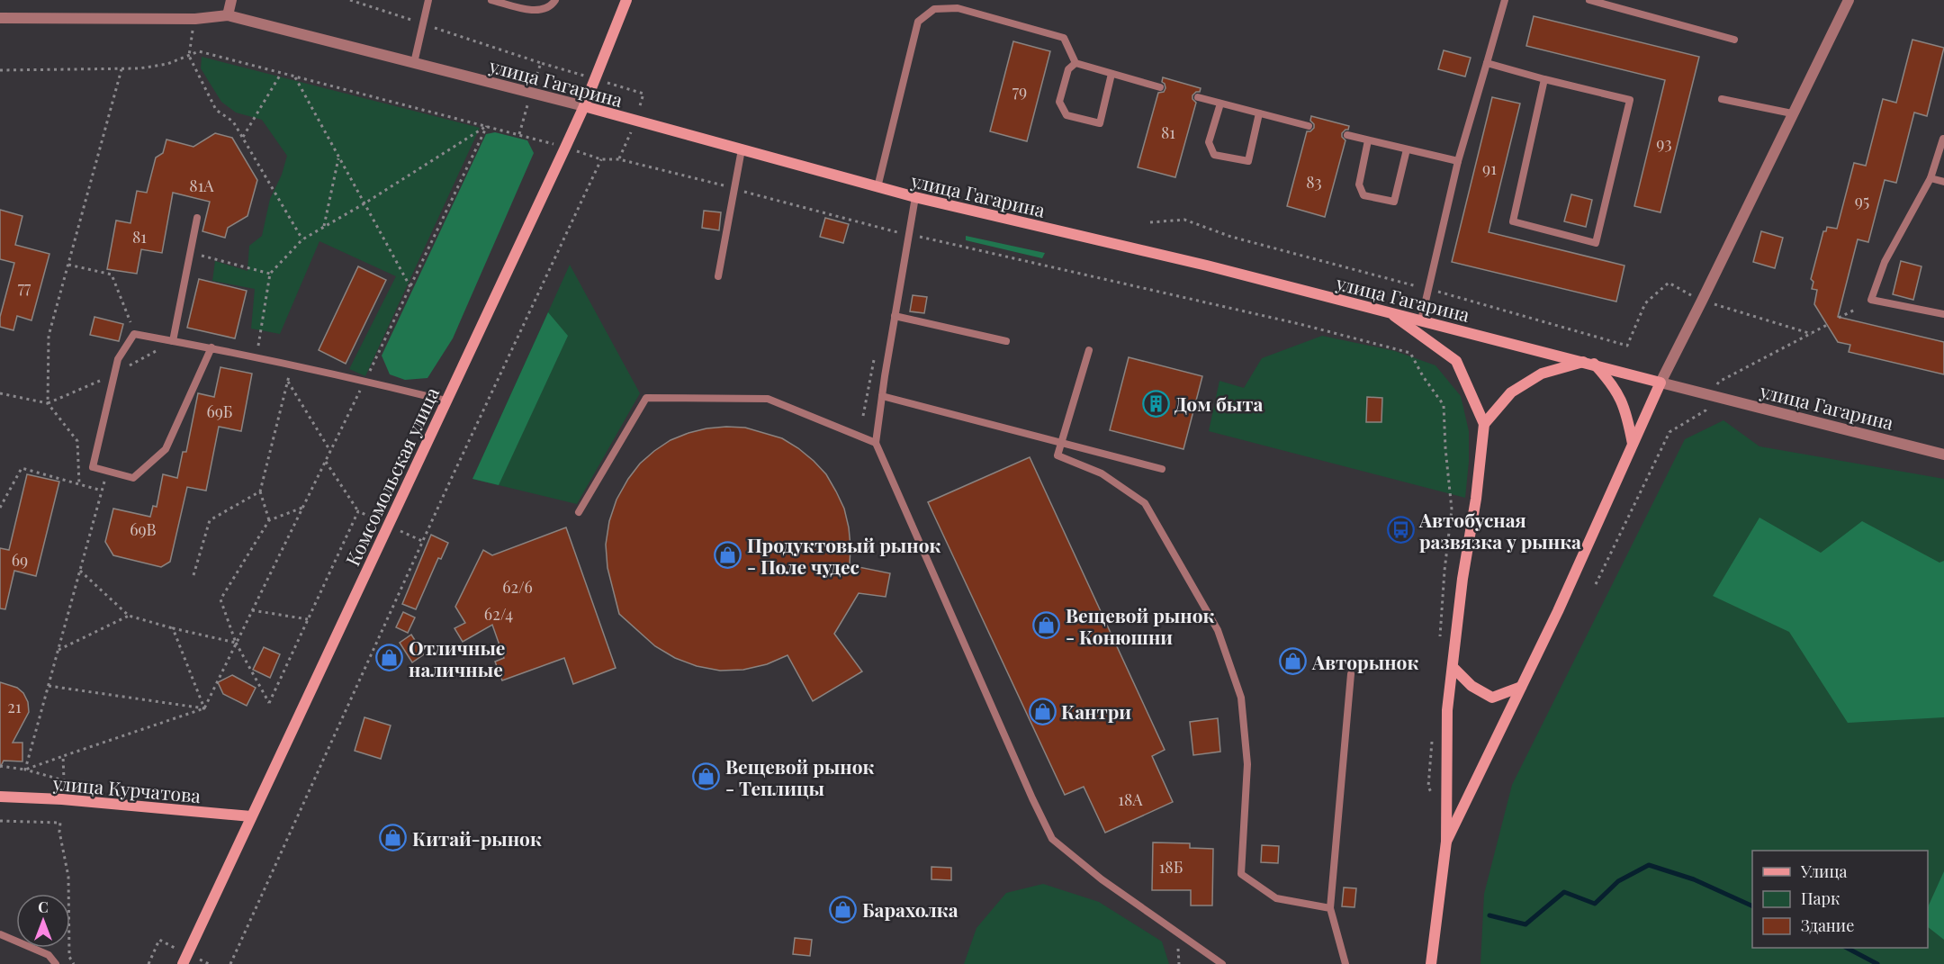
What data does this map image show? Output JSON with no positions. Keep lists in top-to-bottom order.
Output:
{
  "streets": {
    "main road": ["улица Гагарина", "Комсомольская улица", "улица Курчатова"]
  },
  "crossings": [
    ["улица Гагарина", "Комсомольская улица"],
    ["Комсомольская улица", "улица Курчатова"]
  ],
  "places": {
    "building": ["Дом быта"],
    "bus stop": ["Автобусная развязка у рынка"],
    "shop": [
      "Продуктовый рынок - Поле чудес",
      "Вещевой рынок - Конюшни",
      "Отличные наличные",
      "Авторынок",
      "Кантри",
      "Вещевой рынок - Теплицы",
      "Китай-рынок",
      "Барахолка"
    ]
  },
  "house_numbers": [
    "79",
    "81",
    "93",
    "91",
    "83",
    "81А",
    "95",
    "81",
    "77",
    "69Б",
    "69В",
    "69",
    "62/6",
    "62/4",
    "21",
    "18А",
    "18Б"
  ],
  "legend": ["Улица", "Парк", "Здание"],
  "north": "top"
}
